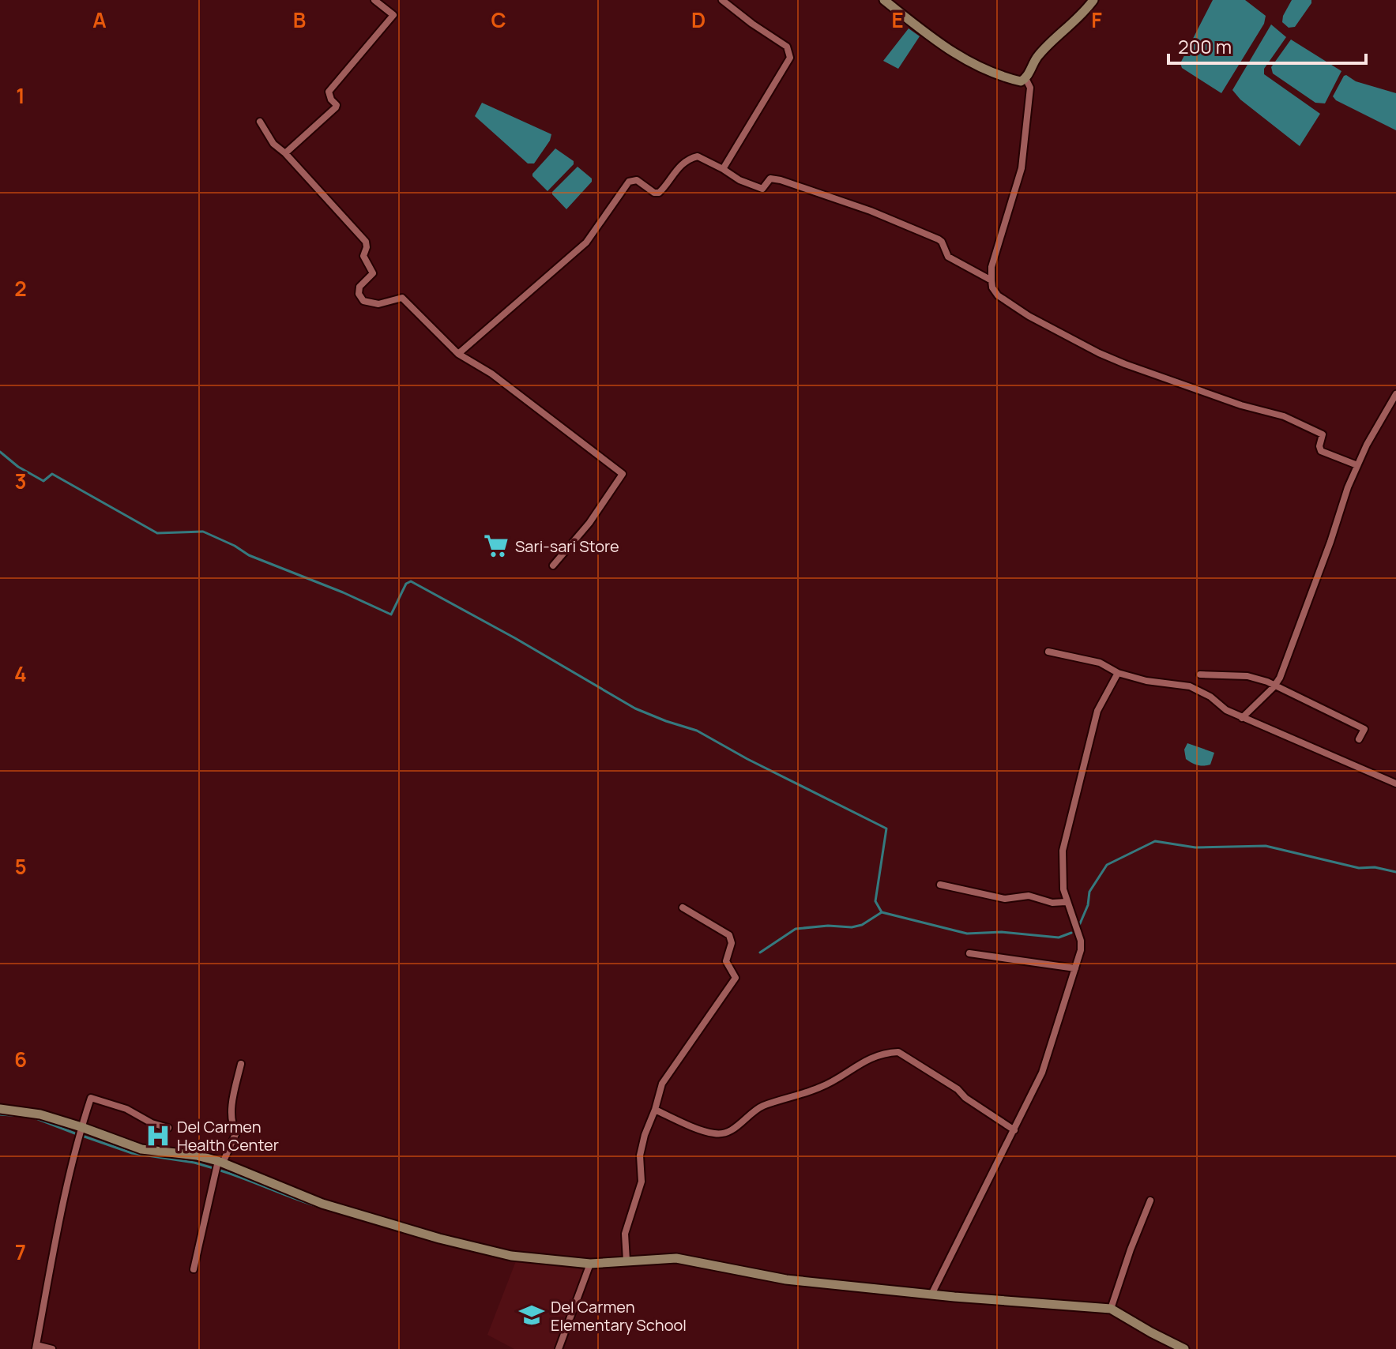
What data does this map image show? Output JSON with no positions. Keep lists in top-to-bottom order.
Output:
{
  "places": {
    "supermarket": ["Sari-sari Store"],
    "hospital": ["Del Carmen Health Center"],
    "school or university": ["Del Carmen Elementary School"]
  },
  "scale_bar": "200 m",
  "grid": {
    "columns": [
      "A",
      "B",
      "C",
      "D",
      "E",
      "F"
    ],
    "rows": [
      "1",
      "2",
      "3",
      "4",
      "5",
      "6",
      "7"
    ]
  }
}
